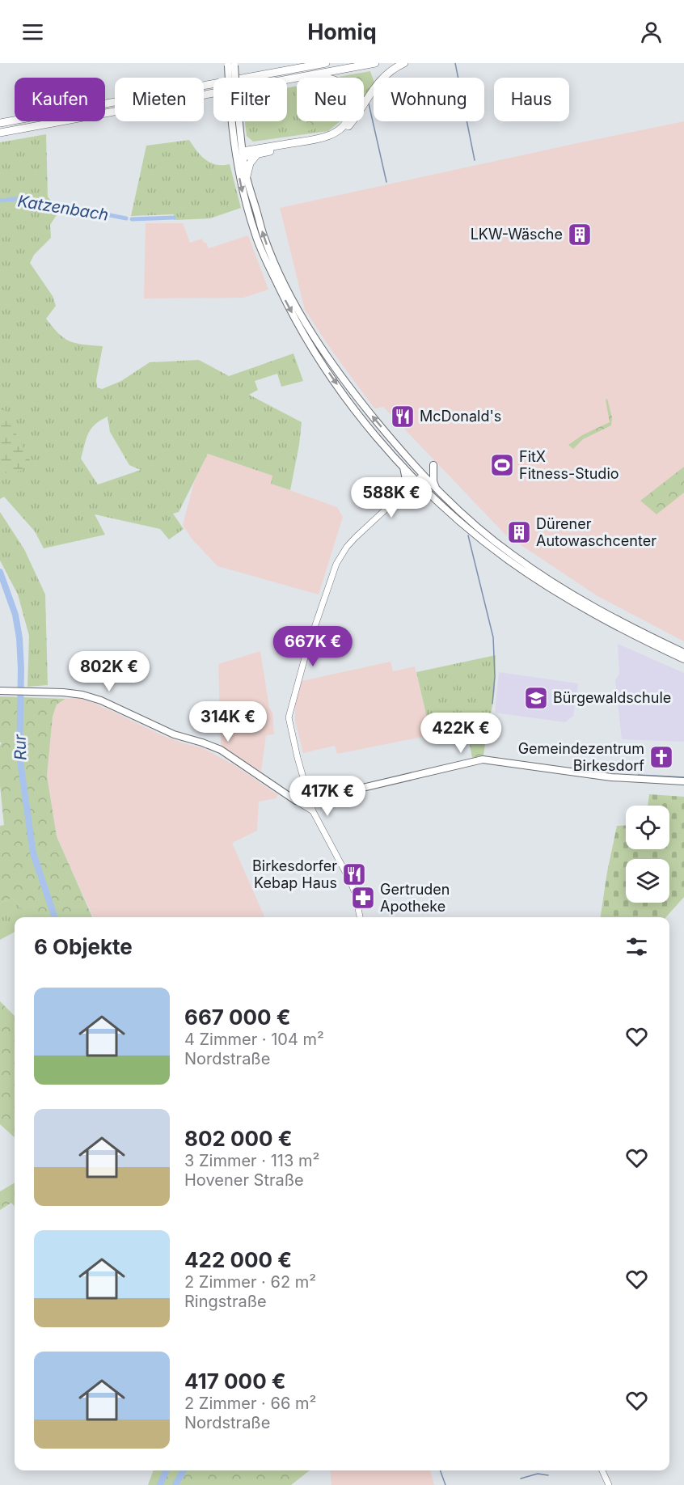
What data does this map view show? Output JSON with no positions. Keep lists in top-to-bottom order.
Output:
{
  "water": ["Katzenbach", "Rur"],
  "places": {
    "building": ["LKW-Wäsche", "Dürener Autowaschcenter"],
    "restaurant": ["McDonald's", "Birkesdorfer Kebap Haus"],
    "sports": ["FitX Fitness-Studio"],
    "school or university": ["Bürgewaldschule"],
    "church": ["Gemeindezentrum Birkesdorf"],
    "pharmacy": ["Gertruden Apotheke"]
  },
  "page": {
    "header": "Homiq",
    "chip": [
      "Kaufen",
      "Mieten",
      "Filter",
      "Neu",
      "Wohnung",
      "Haus"
    ],
    "price": [
      "588K €",
      "667K €",
      "802K €",
      "314K €",
      "422K €",
      "417K €"
    ],
    "heading": "6 Objekte",
    "list": [
      {
        "name": "667 000 €",
        "note": "4 Zimmer · 104 m² · Nordstraße"
      },
      {
        "name": "802 000 €",
        "note": "3 Zimmer · 113 m² · Hovener Straße"
      },
      {
        "name": "422 000 €",
        "note": "2 Zimmer · 62 m² · Ringstraße"
      },
      {
        "name": "417 000 €",
        "note": "2 Zimmer · 66 m² · Nordstraße"
      }
    ]
  }
}
